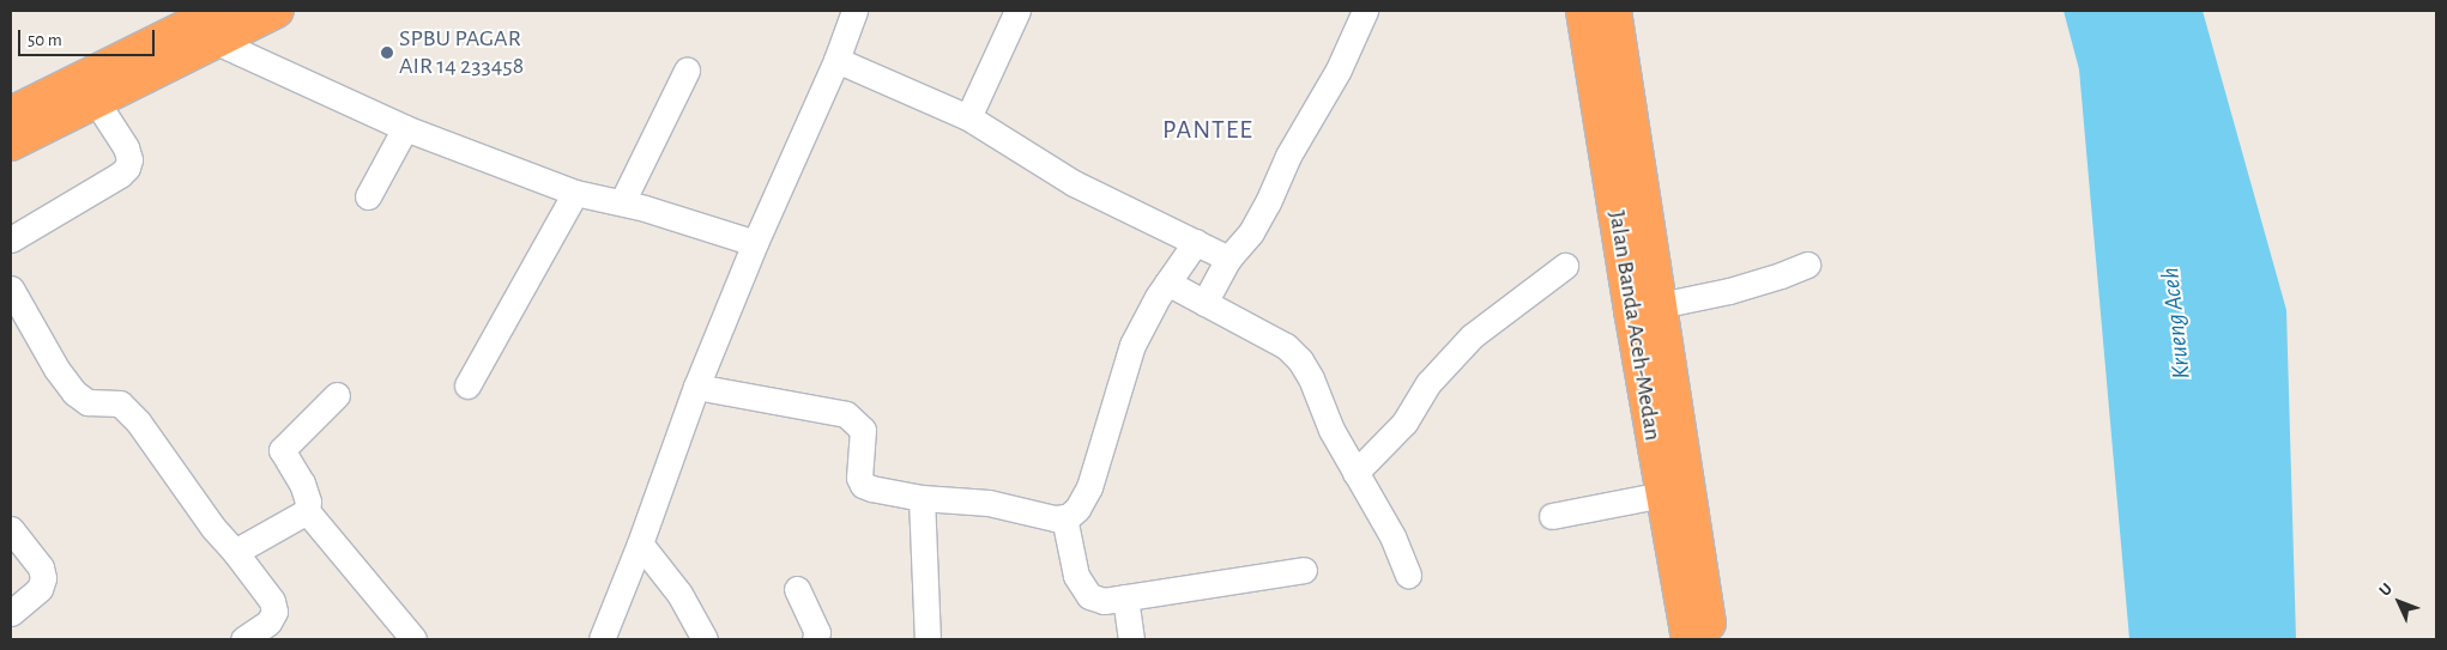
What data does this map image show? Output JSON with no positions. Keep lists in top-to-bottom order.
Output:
{
  "streets": {
    "highway": ["Jalan Banda Aceh-Medan"]
  },
  "districts": ["PANTEE"],
  "water": ["Krueng Aceh"],
  "places": ["SPBU PAGAR AIR 14 233458"],
  "scale_bar": "50 m",
  "north": "top left"
}
